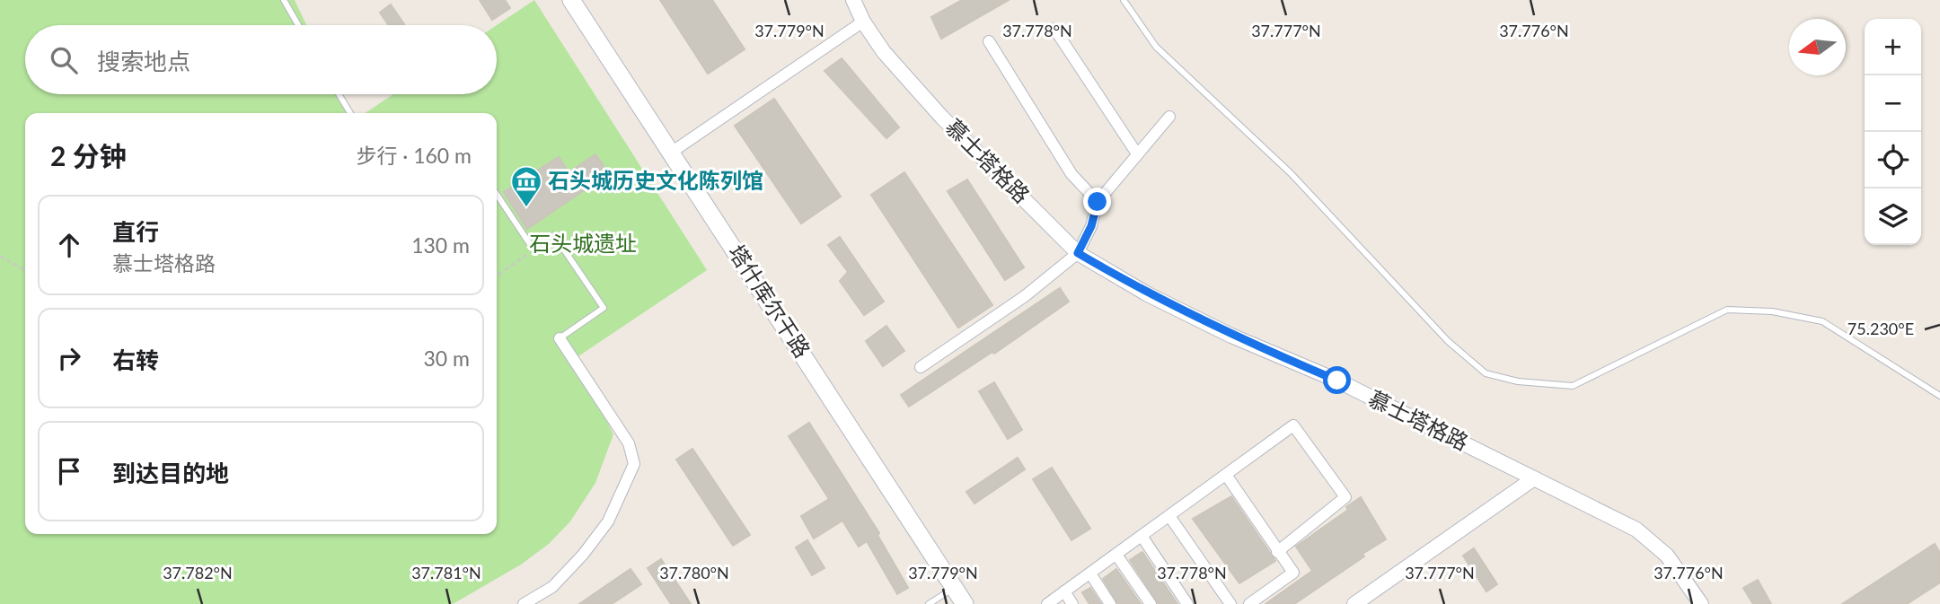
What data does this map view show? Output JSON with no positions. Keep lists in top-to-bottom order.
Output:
{
  "streets": {
    "main road": ["塔什库尔干路"],
    "street": ["慕士塔格路"]
  },
  "parks": ["石头城遗址"],
  "places": {
    "museum": ["石头城历史文化陈列馆"]
  },
  "north": "left",
  "page": {
    "map_buttons": ["+", "−"],
    "search": "搜索地点",
    "heading": ["2 分钟", "步行 · 160 m"],
    "list": [
      ["直行", "慕士塔格路", "130 m"],
      ["右转", "30 m"],
      "到达目的地"
    ]
  },
  "coordinates": [
    "37.779°N",
    "37.778°N",
    "37.777°N",
    "37.776°N",
    "75.230°E",
    "37.782°N",
    "37.781°N",
    "37.780°N"
  ]
}
